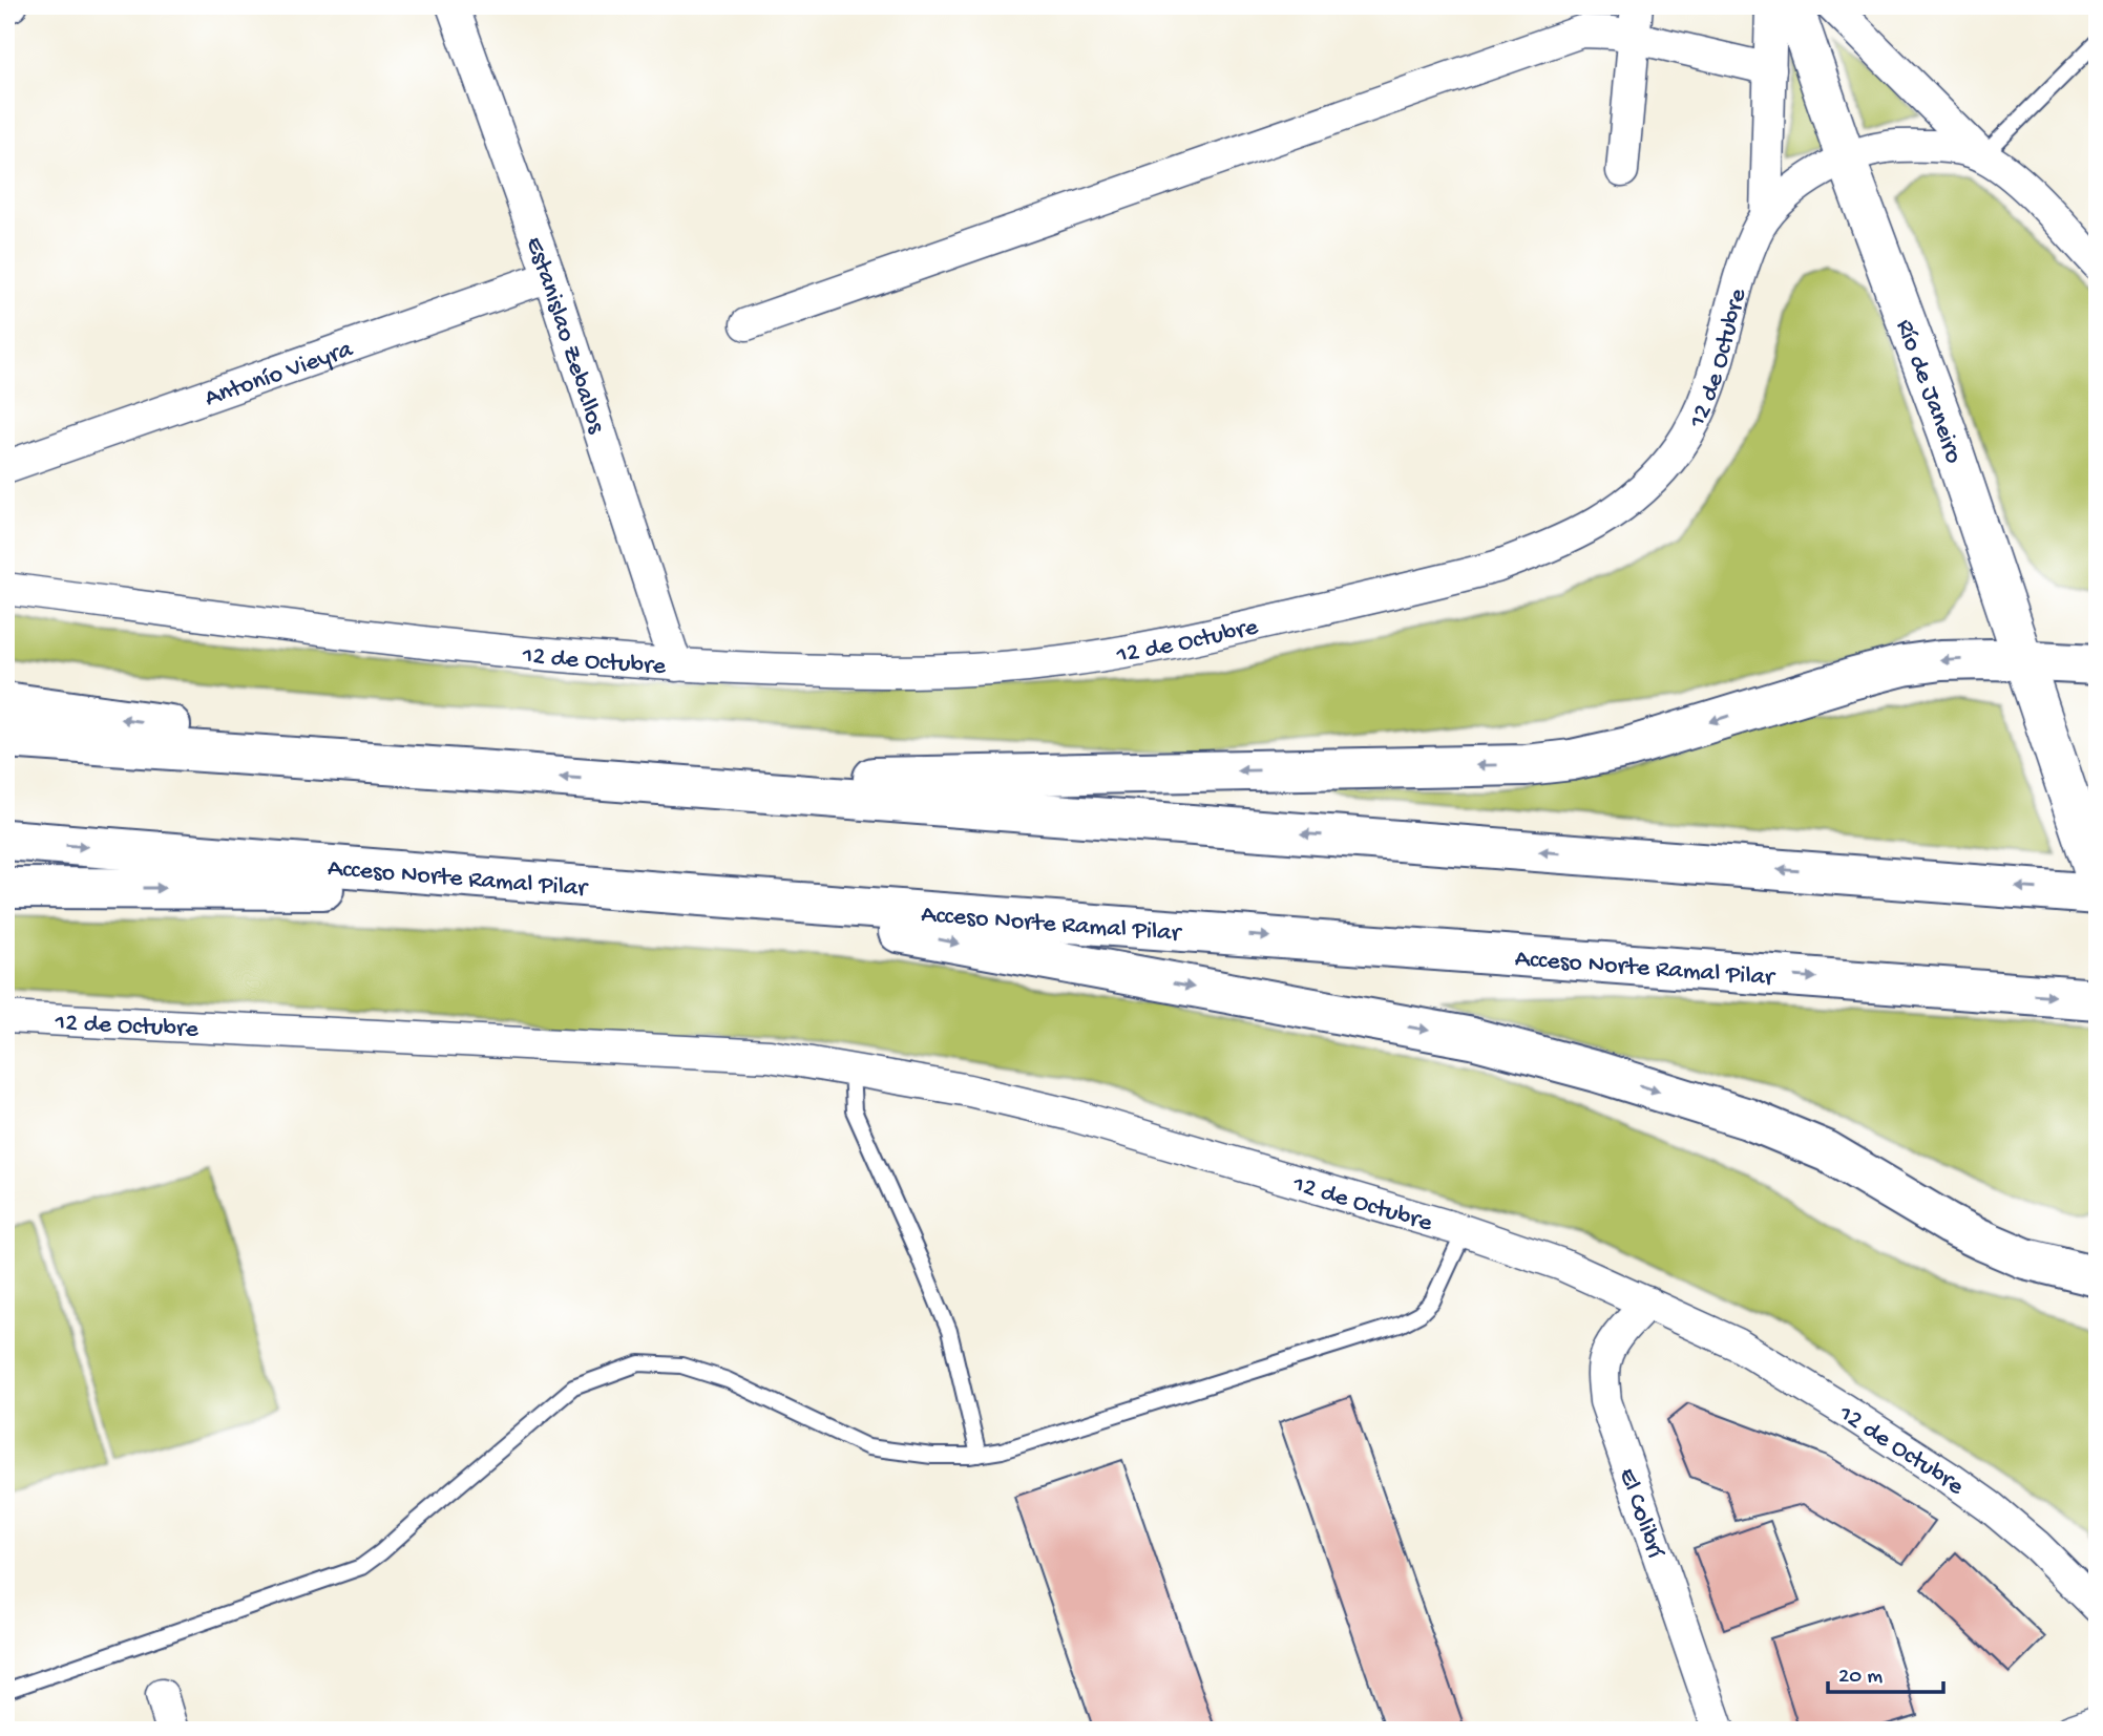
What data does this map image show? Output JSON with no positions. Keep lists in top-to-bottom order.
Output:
{
  "streets": {
    "highway": ["Acceso Norte Ramal Pilar"],
    "street": [
      "Estanislao Zeballos",
      "12 de Octubre",
      "Antonío Vieyra",
      "Río de Janeiro",
      "El Colibrí"
    ]
  },
  "crossings": [
    ["Estanislao Zeballos", "12 de Octubre"],
    ["Estanislao Zeballos", "Antonío Vieyra"],
    ["12 de Octubre", "Río de Janeiro"],
    ["12 de Octubre", "El Colibrí"]
  ],
  "scale_bar": "20 m"
}
